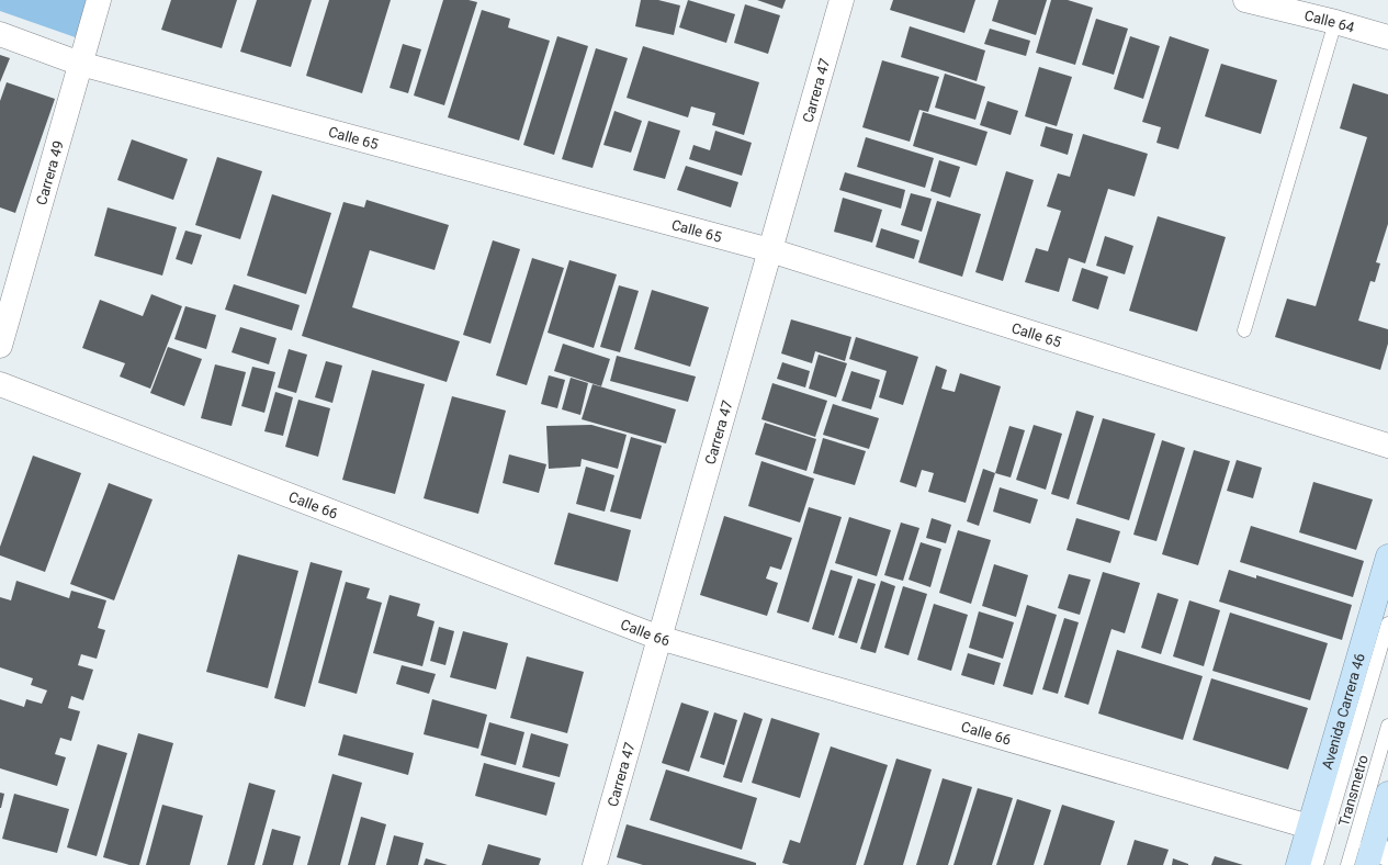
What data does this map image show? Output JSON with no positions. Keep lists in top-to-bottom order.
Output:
{
  "streets": {
    "main road": ["Avenida Carrera 46"],
    "street": [
      "Calle 64",
      "Carrera 47",
      "Calle 65",
      "Carrera 49",
      "Calle 66"
    ],
    "lane": ["Transmetro"]
  },
  "crossings": [
    ["Carrera 47", "Calle 65"],
    ["Carrera 47", "Calle 66"],
    ["Calle 65", "Carrera 49"],
    ["Calle 66", "Avenida Carrera 46"]
  ]
}
